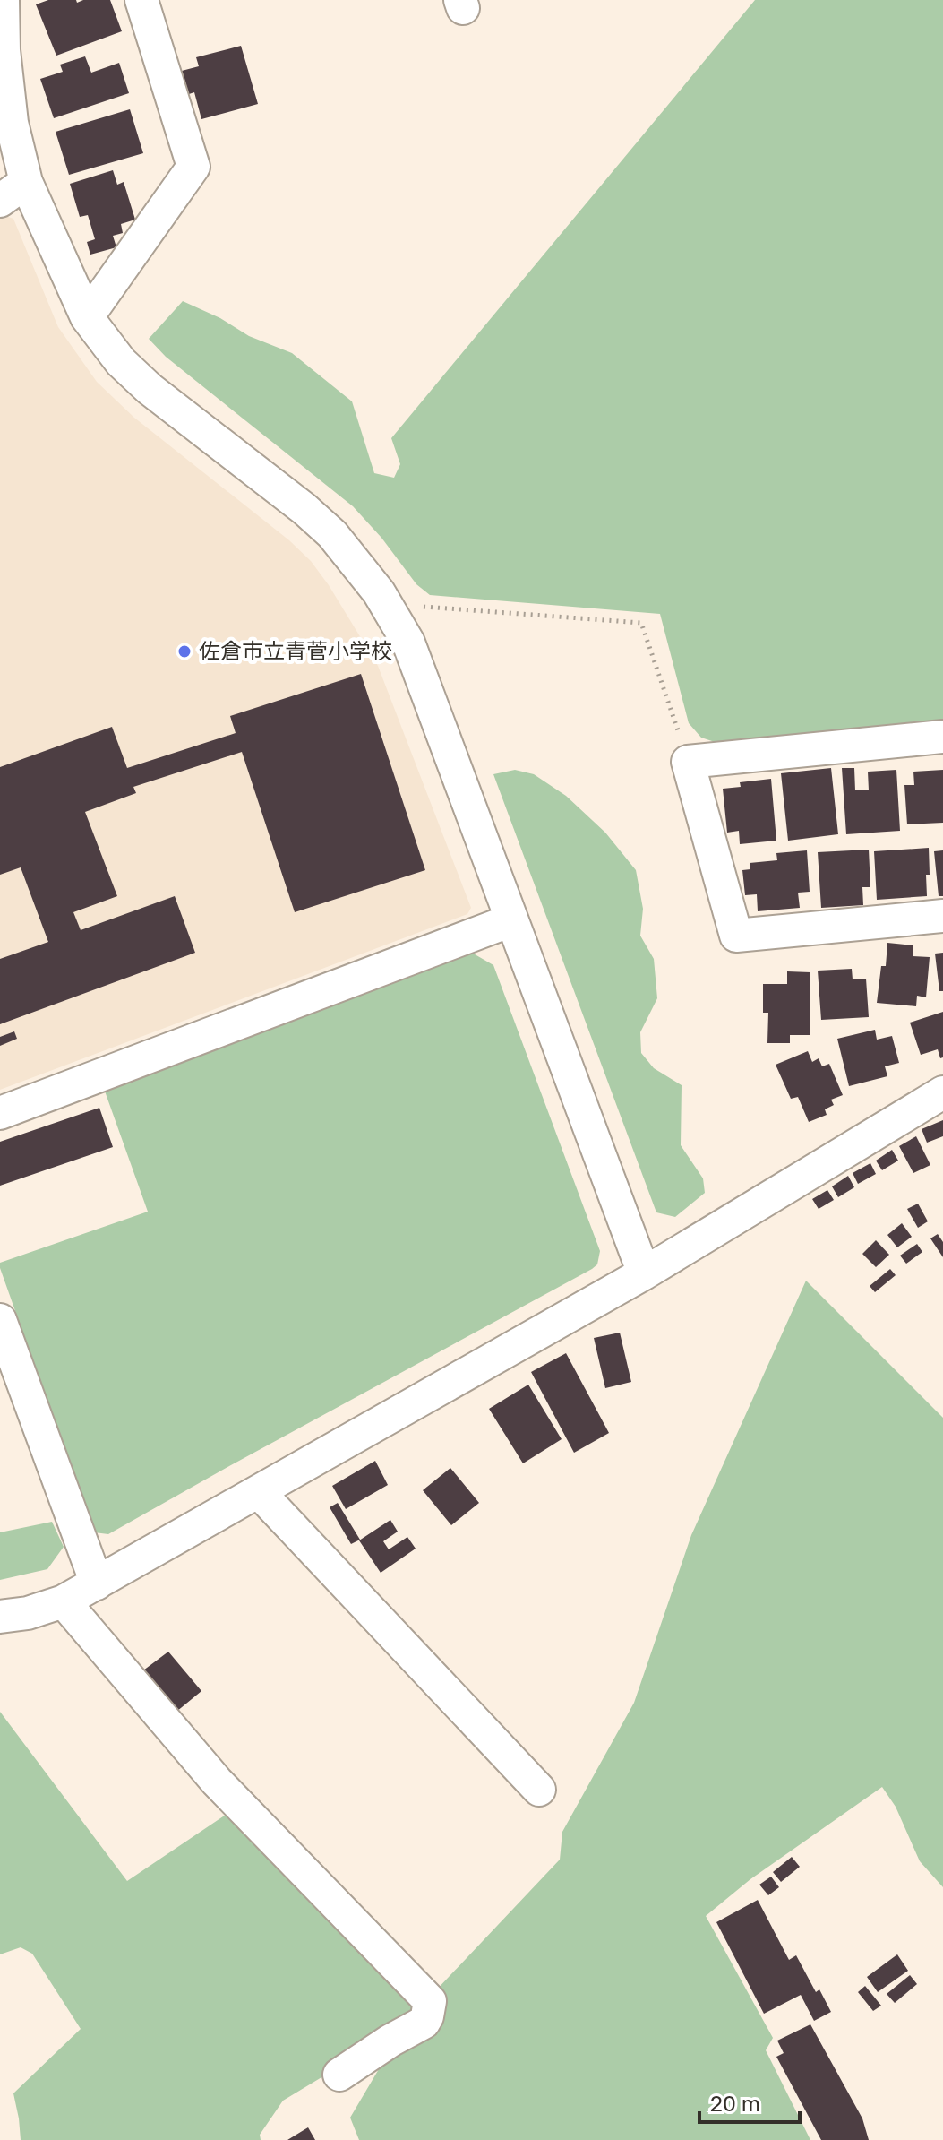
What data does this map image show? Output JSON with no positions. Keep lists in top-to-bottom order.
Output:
{
  "places": ["佐倉市立青菅小学校"],
  "scale_bar": "20 m"
}
